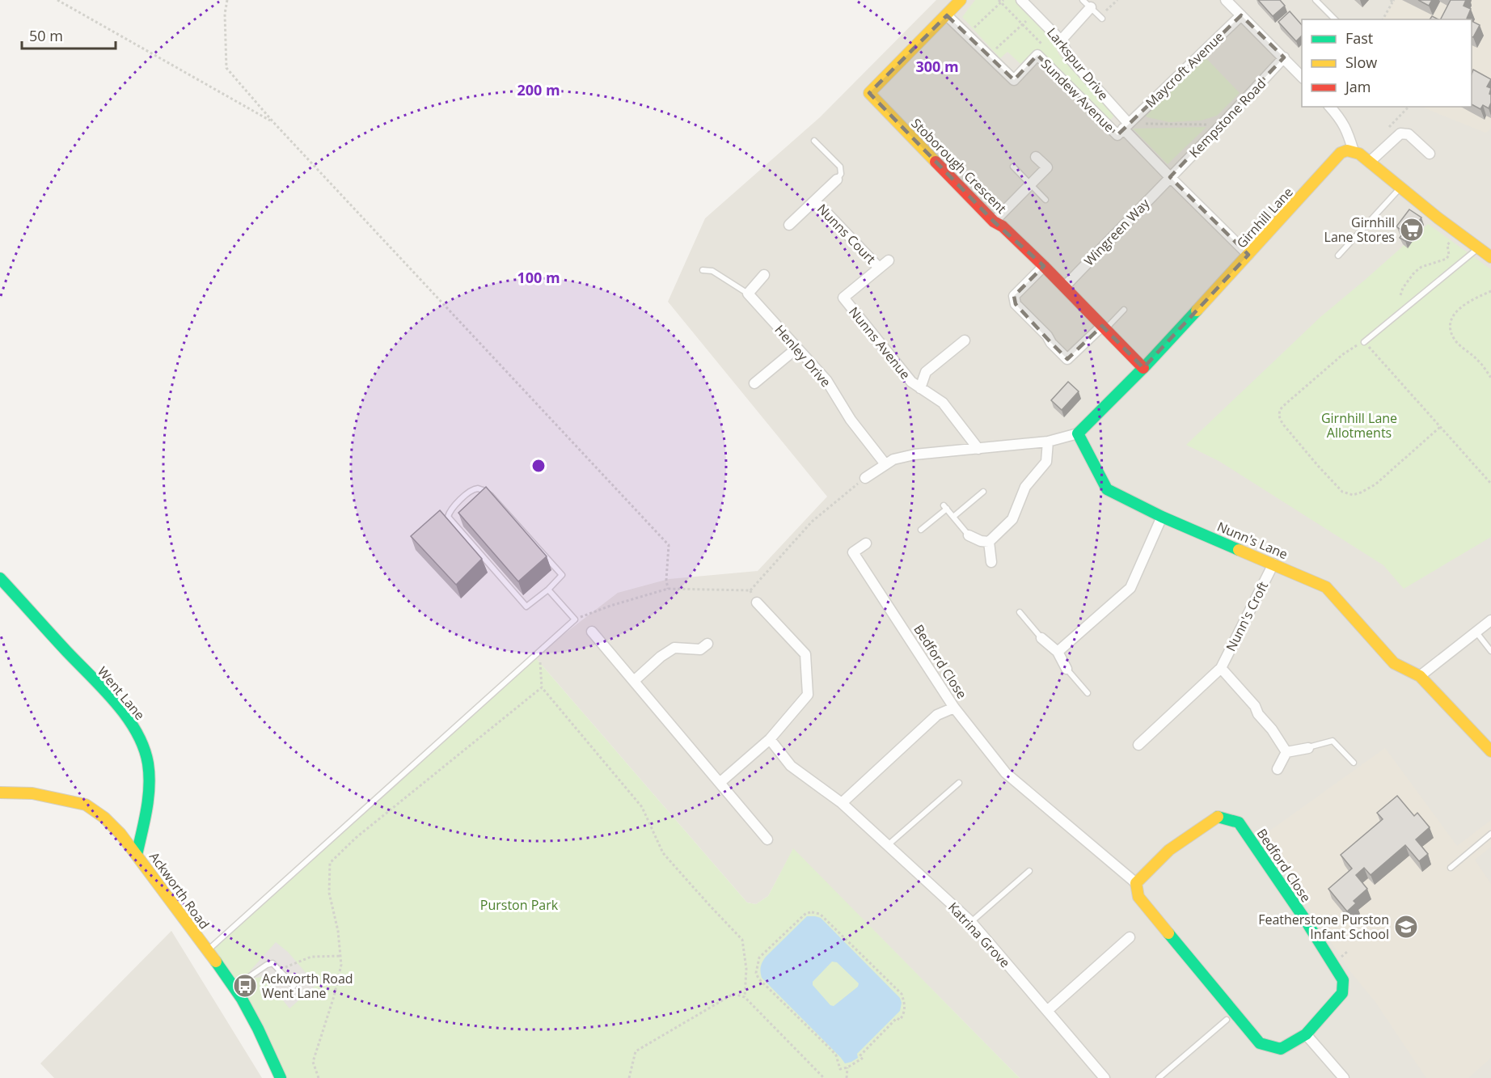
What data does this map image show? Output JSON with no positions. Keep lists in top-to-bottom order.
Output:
{
  "streets": {
    "street": [
      "Larkspur Drive",
      "Maycroft Avenue",
      "Sundew Avenue",
      "Kempstone Road",
      "Stoborough Crescent",
      "Girnhill Lane",
      "Wingreen Way",
      "Nunns Court",
      "Nunns Avenue",
      "Henley Drive",
      "Nunn's Lane",
      "Nunn's Croft",
      "Bedford Close",
      "Went Lane",
      "Ackworth Road",
      "Katrina Grove"
    ]
  },
  "crossings": [
    ["Larkspur Drive", "Maycroft Avenue"],
    ["Larkspur Drive", "Sundew Avenue"],
    ["Maycroft Avenue", "Sundew Avenue"],
    ["Sundew Avenue", "Kempstone Road"],
    ["Sundew Avenue", "Stoborough Crescent"],
    ["Sundew Avenue", "Girnhill Lane"],
    ["Sundew Avenue", "Wingreen Way"],
    ["Kempstone Road", "Wingreen Way"],
    ["Stoborough Crescent", "Girnhill Lane"],
    ["Stoborough Crescent", "Wingreen Way"],
    ["Girnhill Lane", "Nunn's Lane"],
    ["Nunns Court", "Nunns Avenue"],
    ["Nunn's Lane", "Nunn's Croft"],
    ["Went Lane", "Ackworth Road"]
  ],
  "parks": ["Girnhill Lane Allotments", "Purston Park"],
  "places": {
    "supermarket": ["Girnhill Lane Stores"],
    "school or university": ["Featherstone Purston Infant School"],
    "bus stop": ["Ackworth Road Went Lane"]
  },
  "legend": ["Fast", "Slow", "Jam"],
  "scale_bar": "50 m",
  "rings": ["300 m", "200 m", "100 m"]
}
